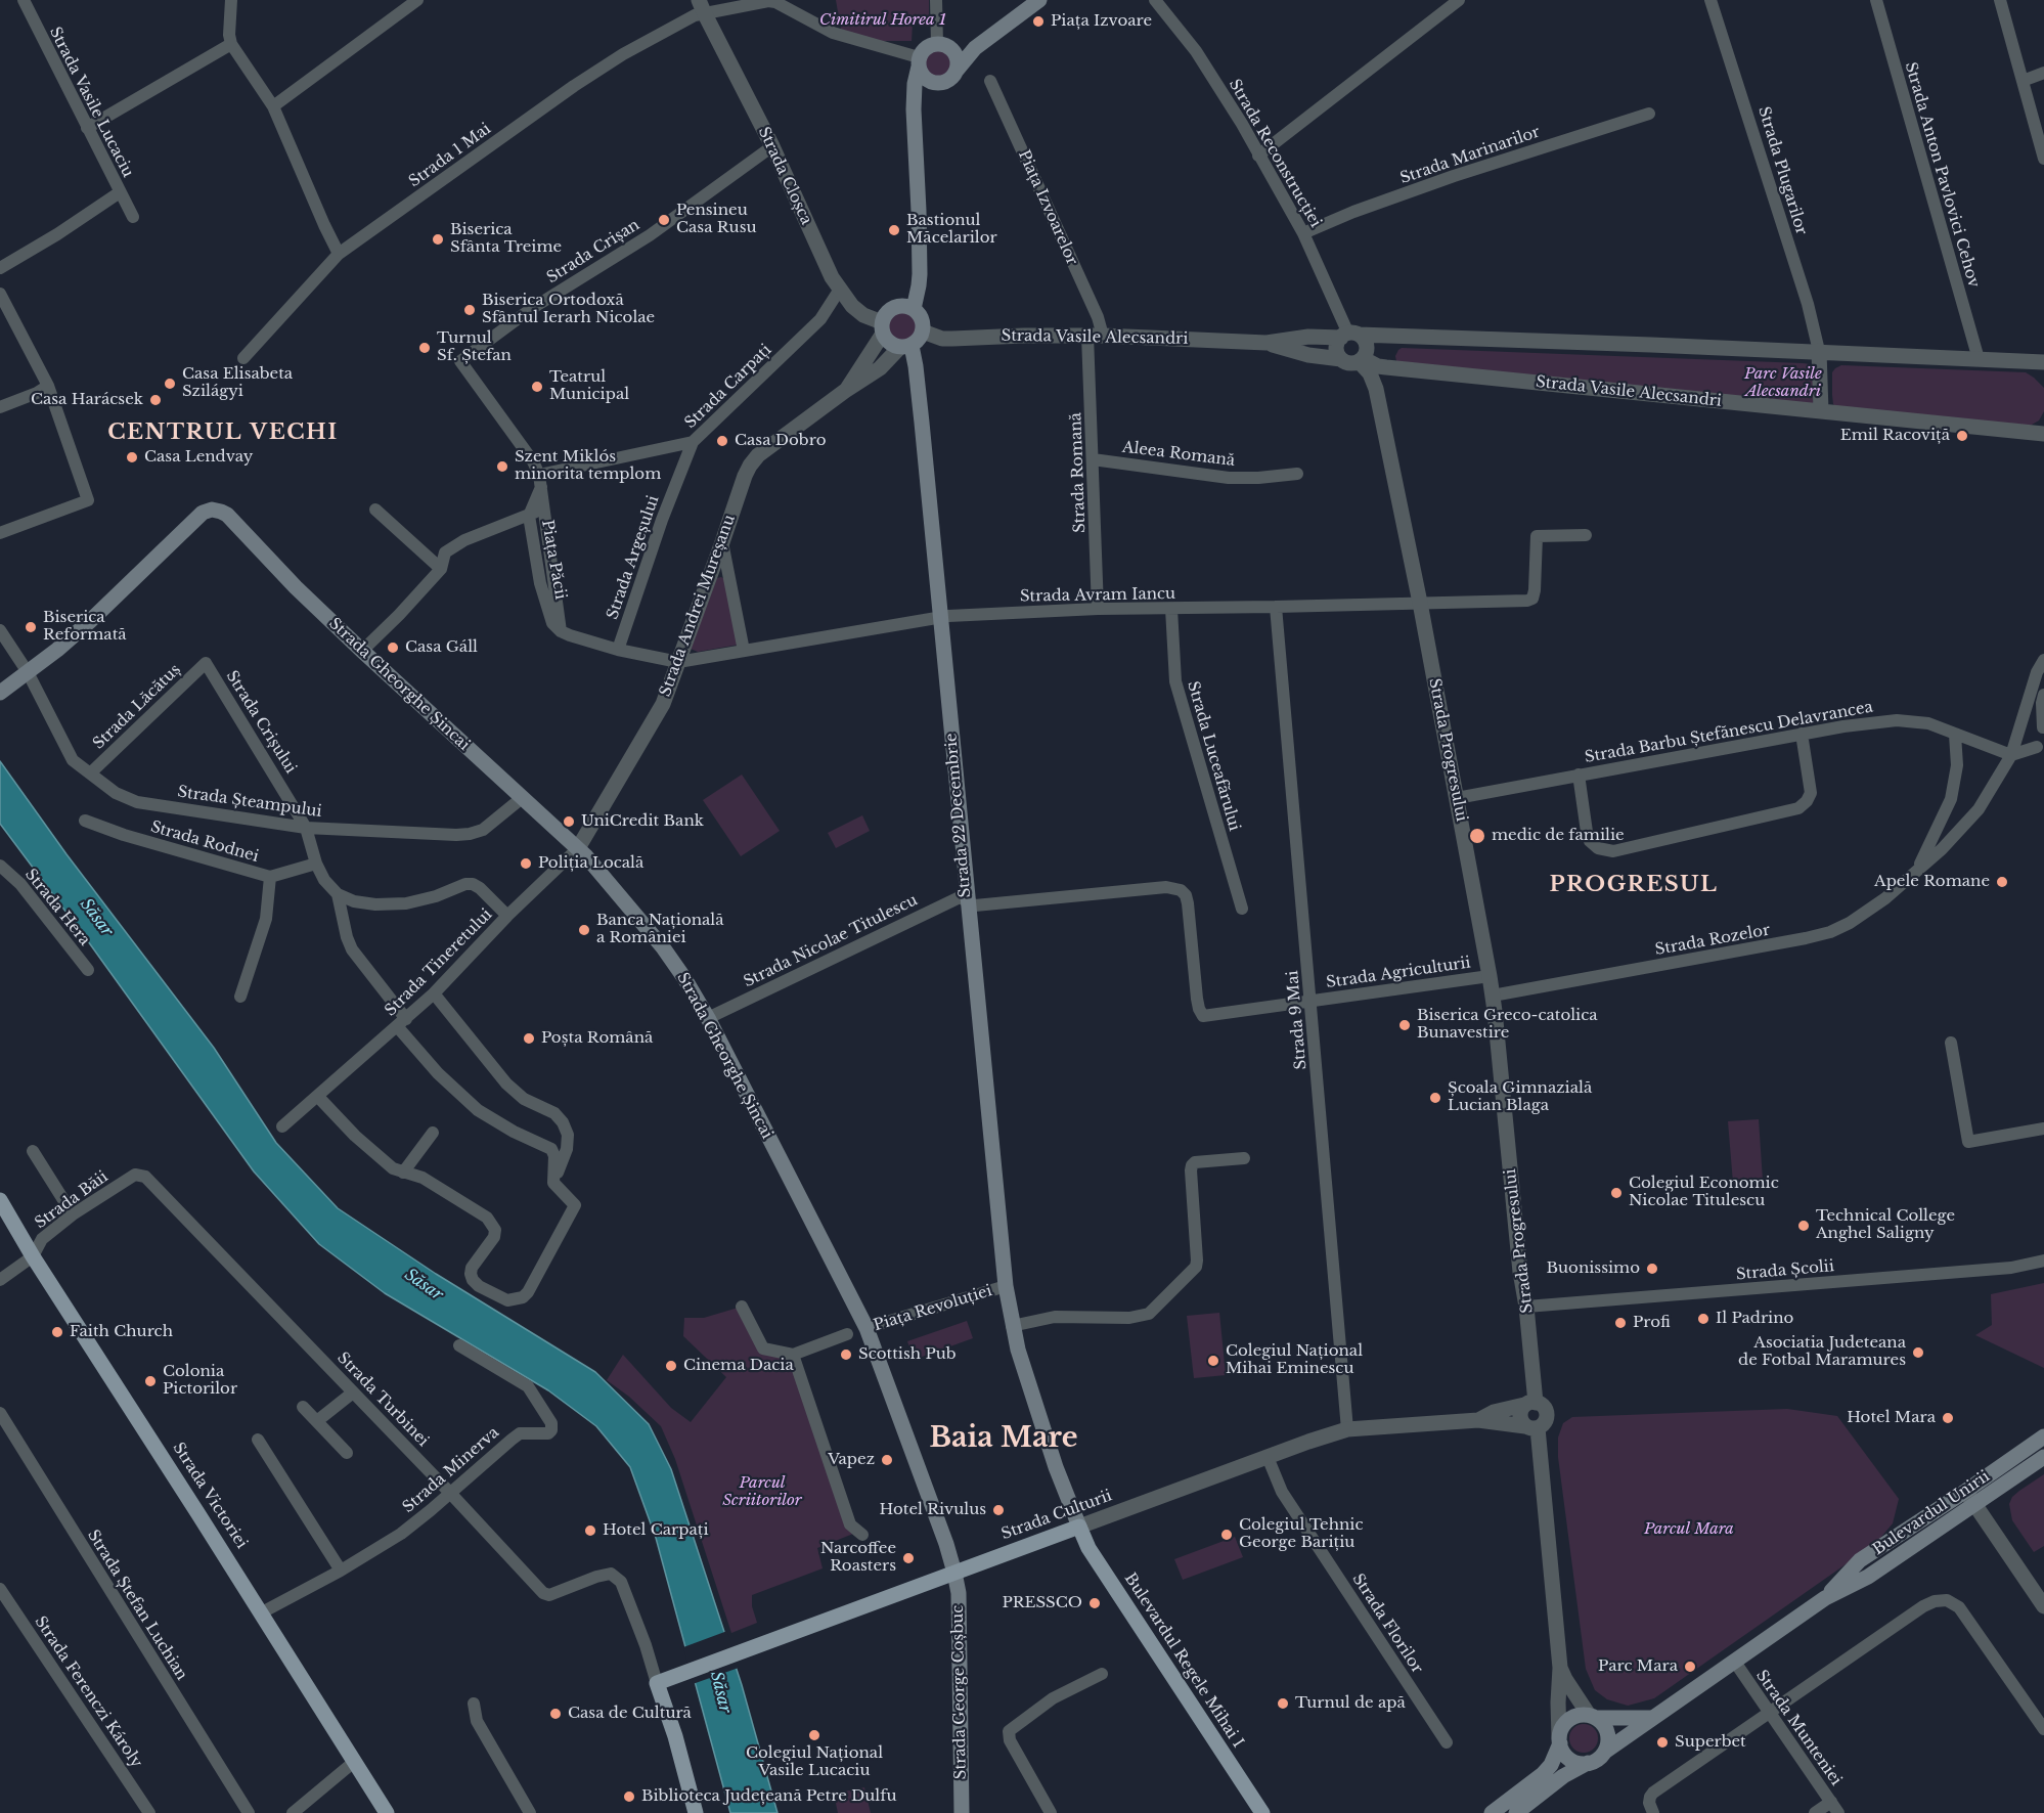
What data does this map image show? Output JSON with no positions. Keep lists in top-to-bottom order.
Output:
{
  "streets": {
    "main road": [
      "Strada Gheorghe Șincai",
      "Strada 22 Decembrie",
      "Piața Revoluției",
      "Strada Victoriei",
      "Bulevardul Unirii",
      "Strada Culturii",
      "Bulevardul Regele Mihai I",
      "Strada George Coșbuc"
    ],
    "street": [
      "Strada Vasile Lucaciu",
      "Strada Reconstrucției",
      "Strada 1 Mai",
      "Strada Marinarilor",
      "Strada Plugarilor",
      "Strada Anton Pavlovici Cehov",
      "Strada Cloșca",
      "Piața Izvoarelor",
      "Strada Crișan",
      "Strada Vasile Alecsandri",
      "Strada Carpați",
      "Aleea Romană",
      "Strada Romană",
      "Strada Argeșului",
      "Piața Păcii",
      "Strada Avram Iancu",
      "Strada Andrei Mureșanu",
      "Strada Lăcătuș",
      "Strada Crișului",
      "Strada Barbu Ștefănescu Delavrancea",
      "Strada Progresului",
      "Strada Luceafărului",
      "Strada Șteampului",
      "Strada Rodnei",
      "Strada Hera",
      "Strada Rozelor",
      "Strada Nicolae Titulescu",
      "Strada Tineretului",
      "Strada Agriculturii",
      "Strada 9 Mai",
      "Strada Băii",
      "Strada Școlii",
      "Strada Turbinei",
      "Strada Minerva",
      "Strada Ștefan Luchian",
      "Strada Florilor",
      "Strada Ferenczi Károly",
      "Strada Munteniei"
    ]
  },
  "crossings": [
    ["Strada Reconstrucției", "Strada Marinarilor"],
    ["Strada Reconstrucției", "Strada Vasile Alecsandri"],
    ["Strada Reconstrucției", "Strada Progresului"],
    ["Strada 1 Mai", "Strada Cloșca"],
    ["Strada Plugarilor", "Strada Vasile Alecsandri"],
    ["Strada Anton Pavlovici Cehov", "Strada Vasile Alecsandri"],
    ["Strada Cloșca", "Strada Crișan"],
    ["Strada Cloșca", "Strada Vasile Alecsandri"],
    ["Strada Cloșca", "Strada Carpați"],
    ["Strada Cloșca", "Strada Andrei Mureșanu"],
    ["Strada Cloșca", "Strada 22 Decembrie"],
    ["Piața Izvoarelor", "Strada Vasile Alecsandri"],
    ["Piața Izvoarelor", "Strada Romană"],
    ["Strada Crișan", "Strada Carpați"],
    ["Strada Crișan", "Piața Păcii"],
    ["Strada Vasile Alecsandri", "Strada Romană"],
    ["Strada Vasile Alecsandri", "Strada Andrei Mureșanu"],
    ["Strada Vasile Alecsandri", "Strada Progresului"],
    ["Strada Vasile Alecsandri", "Strada 22 Decembrie"],
    ["Strada Carpați", "Strada Argeșului"],
    ["Strada Carpați", "Piața Păcii"],
    ["Aleea Romană", "Strada Romană"],
    ["Strada Romană", "Strada Avram Iancu"],
    ["Strada Argeșului", "Strada Avram Iancu"],
    ["Piața Păcii", "Strada Avram Iancu"],
    ["Piața Păcii", "Strada Gheorghe Șincai"],
    ["Strada Avram Iancu", "Strada Andrei Mureșanu"],
    ["Strada Avram Iancu", "Strada Progresului"],
    ["Strada Avram Iancu", "Strada Luceafărului"],
    ["Strada Avram Iancu", "Strada 22 Decembrie"],
    ["Strada Avram Iancu", "Strada 9 Mai"],
    ["Strada Andrei Mureșanu", "Strada Gheorghe Șincai"],
    ["Strada Andrei Mureșanu", "Strada 22 Decembrie"],
    ["Strada Andrei Mureșanu", "Strada Tineretului"],
    ["Strada Gheorghe Șincai", "Strada Șteampului"],
    ["Strada Gheorghe Șincai", "Strada Nicolae Titulescu"],
    ["Strada Gheorghe Șincai", "Strada Tineretului"],
    ["Strada Gheorghe Șincai", "Piața Revoluției"],
    ["Strada Lăcătuș", "Strada Crișului"],
    ["Strada Lăcătuș", "Strada Șteampului"],
    ["Strada Crișului", "Strada Șteampului"],
    ["Strada Crișului", "Strada Rodnei"],
    ["Strada Barbu Ștefănescu Delavrancea", "Strada Progresului"],
    ["Strada Barbu Ștefănescu Delavrancea", "Strada Rozelor"],
    ["Strada Progresului", "Strada Rozelor"],
    ["Strada Progresului", "Strada Agriculturii"],
    ["Strada Progresului", "Strada Școlii"],
    ["Strada Progresului", "Bulevardul Unirii"],
    ["Strada Progresului", "Strada Culturii"],
    ["Strada 22 Decembrie", "Strada Nicolae Titulescu"],
    ["Strada 22 Decembrie", "Piața Revoluției"],
    ["Strada Nicolae Titulescu", "Strada Agriculturii"],
    ["Strada Agriculturii", "Strada 9 Mai"],
    ["Strada 9 Mai", "Strada Culturii"],
    ["Strada Băii", "Strada Turbinei"],
    ["Strada Băii", "Strada Victoriei"],
    ["Piața Revoluției", "Strada Culturii"],
    ["Piața Revoluției", "Bulevardul Regele Mihai I"],
    ["Piața Revoluției", "Strada George Coșbuc"],
    ["Strada Turbinei", "Strada Minerva"],
    ["Strada Turbinei", "Strada Culturii"],
    ["Strada Minerva", "Strada Victoriei"],
    ["Bulevardul Unirii", "Strada Munteniei"],
    ["Strada Culturii", "Strada Florilor"],
    ["Strada Culturii", "Bulevardul Regele Mihai I"],
    ["Strada Culturii", "Strada George Coșbuc"]
  ],
  "districts": ["CENTRUL VECHI", "PROGRESUL", "Baia Mare"],
  "water": ["Săsar"],
  "parks": [
    "Cimitirul Horea 1",
    "Parc Vasile Alecsandri",
    "Parcul Scriitorilor",
    "Parcul Mara"
  ],
  "places": [
    "Piața Izvoare",
    "Pensineu Casa Rusu",
    "Bastionul Măcelarilor",
    "Biserica Sfânta Treime",
    "Biserica Ortodoxă Sfântul Ierarh Nicolae",
    "Turnul Sf. Ștefan",
    "Casa Elisabeta Szilágyi",
    "Teatrul Municipal",
    "Casa Harácsek",
    "Emil Racoviță",
    "Casa Dobro",
    "Casa Lendvay",
    "Szent Miklós minorita templom",
    "Biserica Reformată",
    "Casa Gáll",
    "UniCredit Bank",
    "medic de familie",
    "Poliția Locală",
    "Apele Romane",
    "Banca Națională a României",
    "Biserica Greco-catolica Bunavestire",
    "Poșta Română",
    "Școala Gimnazială Lucian Blaga",
    "Colegiul Economic Nicolae Titulescu",
    "Technical College Anghel Saligny",
    "Buonissimo",
    "Il Padrino",
    "Profi",
    "Faith Church",
    "Asociatia Judeteana de Fotbal Maramures",
    "Scottish Pub",
    "Colegiul Național Mihai Eminescu",
    "Cinema Dacia",
    "Colonia Pictorilor",
    "Hotel Mara",
    "Vapez",
    "Hotel Rivulus",
    "Hotel Carpați",
    "Colegiul Tehnic George Barițiu",
    "Narcoffee Roasters",
    "PRESSCO",
    "Parc Mara",
    "Turnul de apă",
    "Casa de Cultură",
    "Colegiul Național Vasile Lucaciu",
    "Superbet",
    "Biblioteca Județeană Petre Dulfu"
  ]
}
